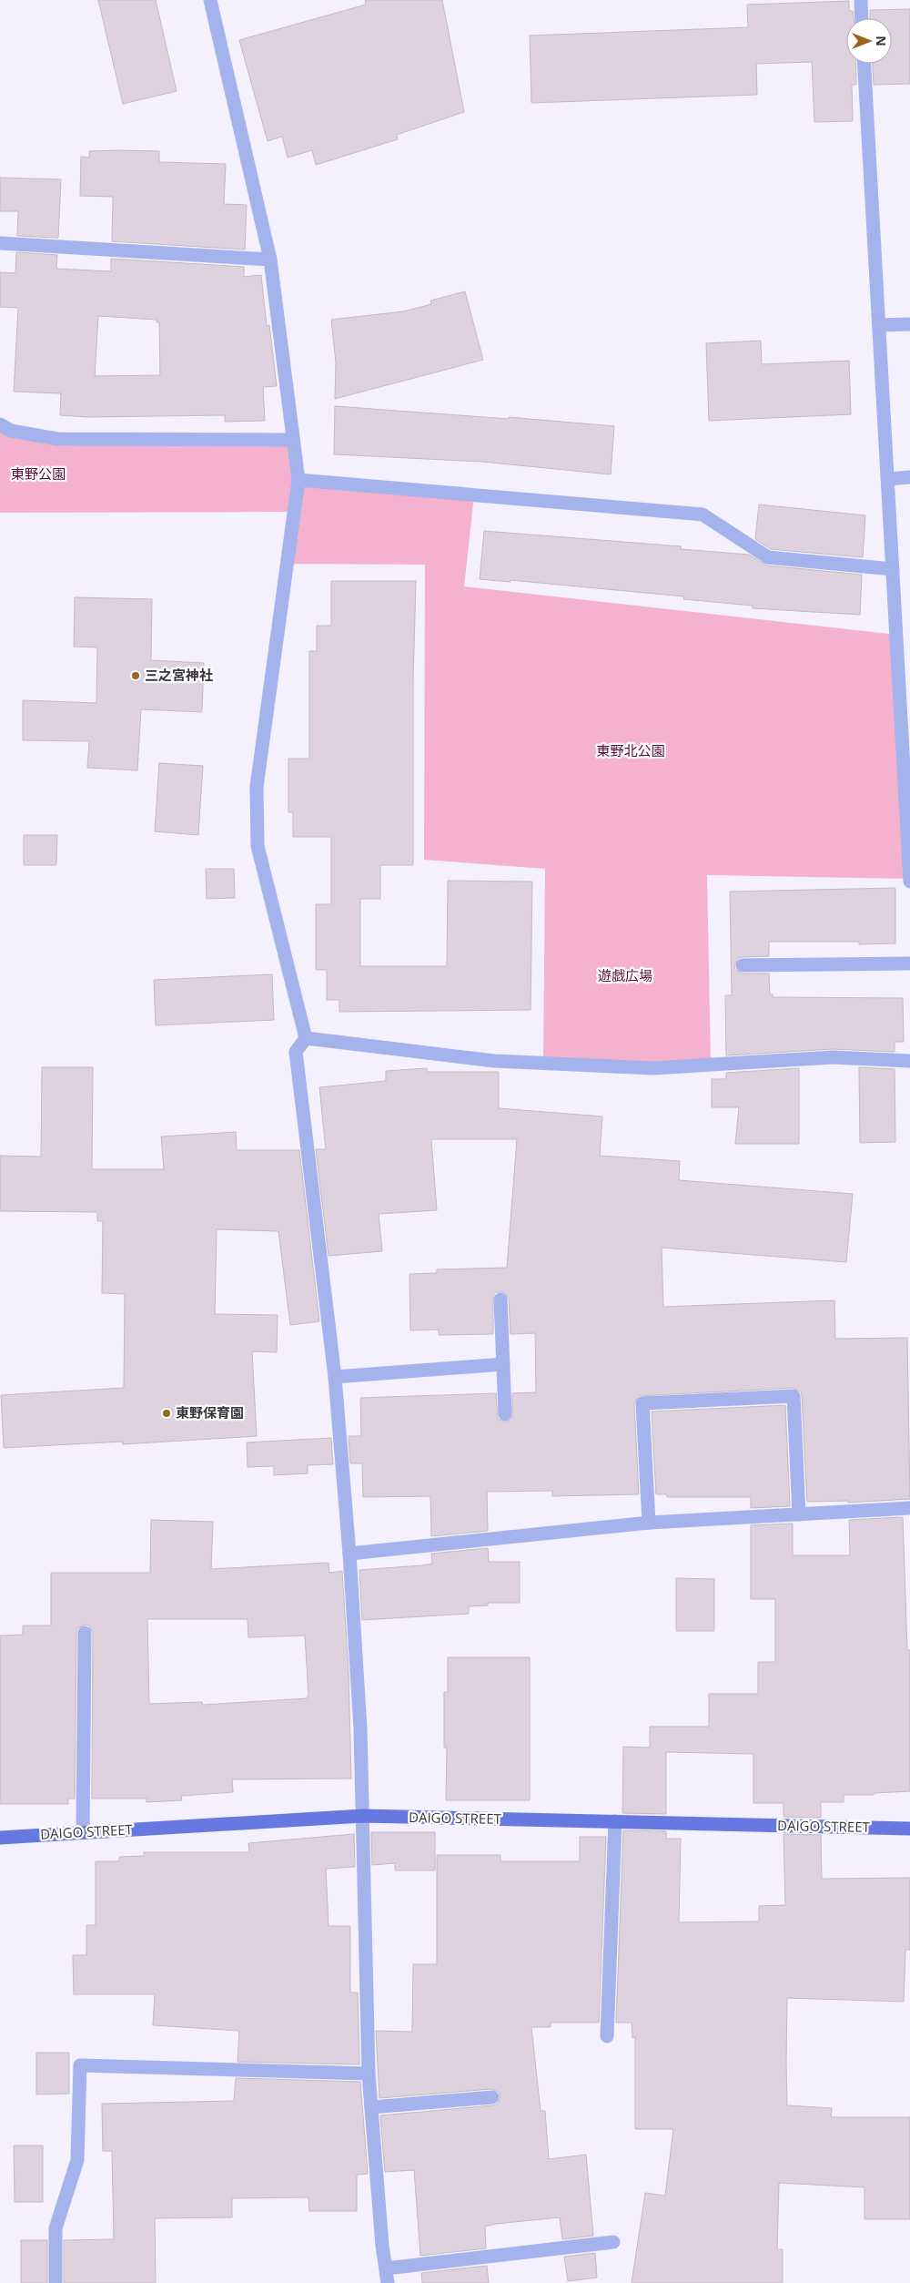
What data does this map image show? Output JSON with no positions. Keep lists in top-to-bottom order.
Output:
{
  "streets": {
    "main road": ["DAIGO STREET"]
  },
  "parks": ["東野公園", "東野北公園", "遊戯広場"],
  "places": ["三之宮神社", "東野保育園"],
  "north": "right"
}
